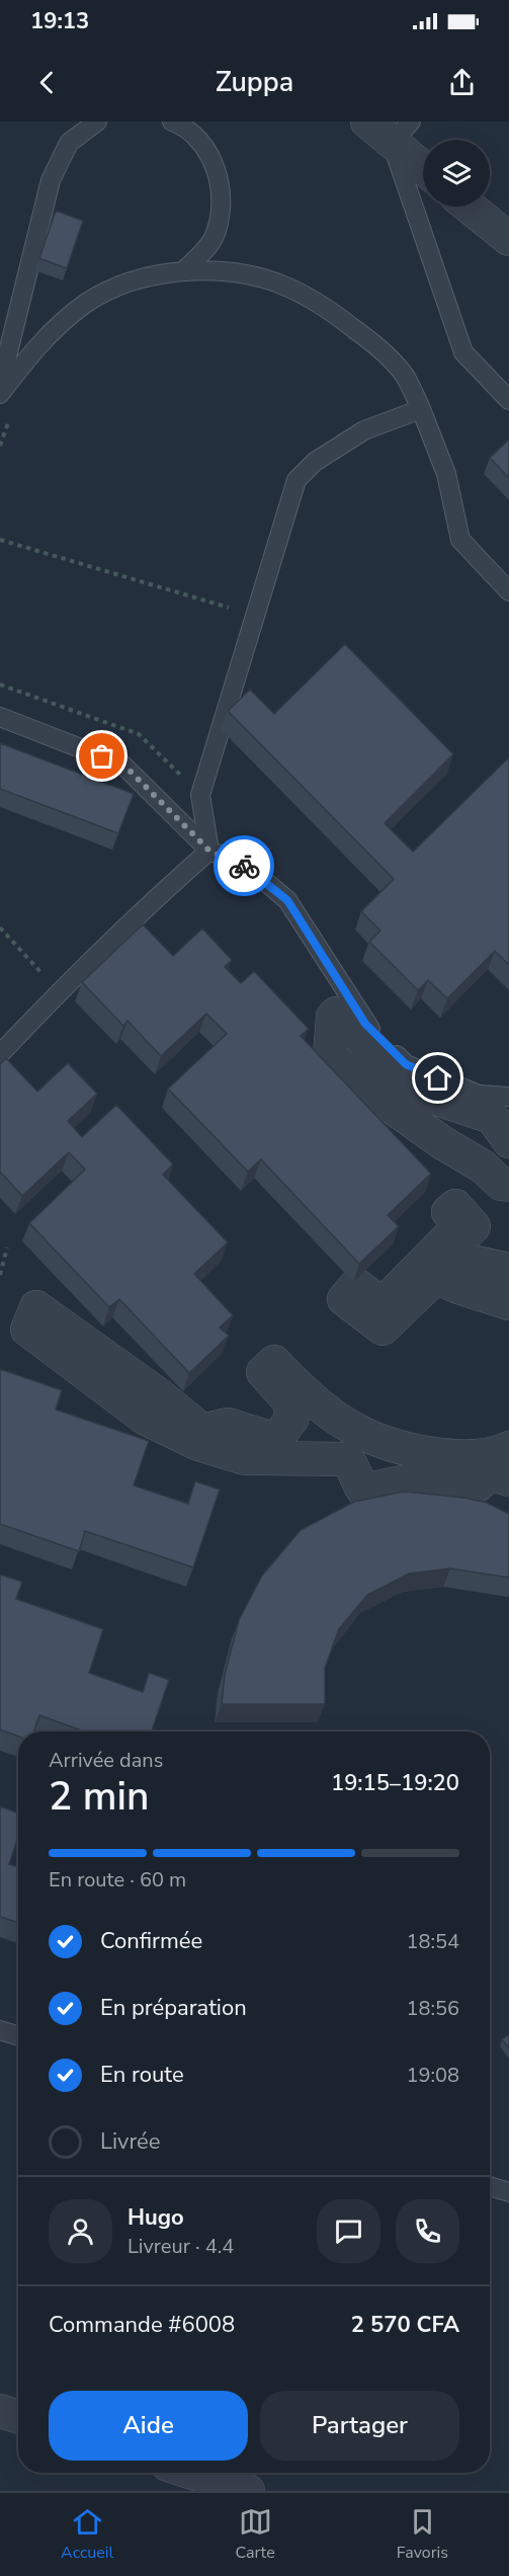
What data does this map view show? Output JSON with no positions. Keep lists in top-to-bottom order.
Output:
{
  "page": {
    "status": "19:13",
    "header": "Zuppa",
    "heading": ["2 min", "Arrivée dans", "19:15–19:20"],
    "panel": [
      "Hugo",
      "Livreur · 4.4",
      "Commande #6008",
      "2 570 CFA"
    ],
    "bar": "En route · 60 m",
    "list": [
      ["Confirmée", "18:54"],
      ["En préparation", "18:56"],
      ["En route", "19:08"],
      "Livrée"
    ],
    "buttons": ["Aide", "Partager"],
    "tabs": ["Accueil", "Carte", "Favoris"]
  }
}
